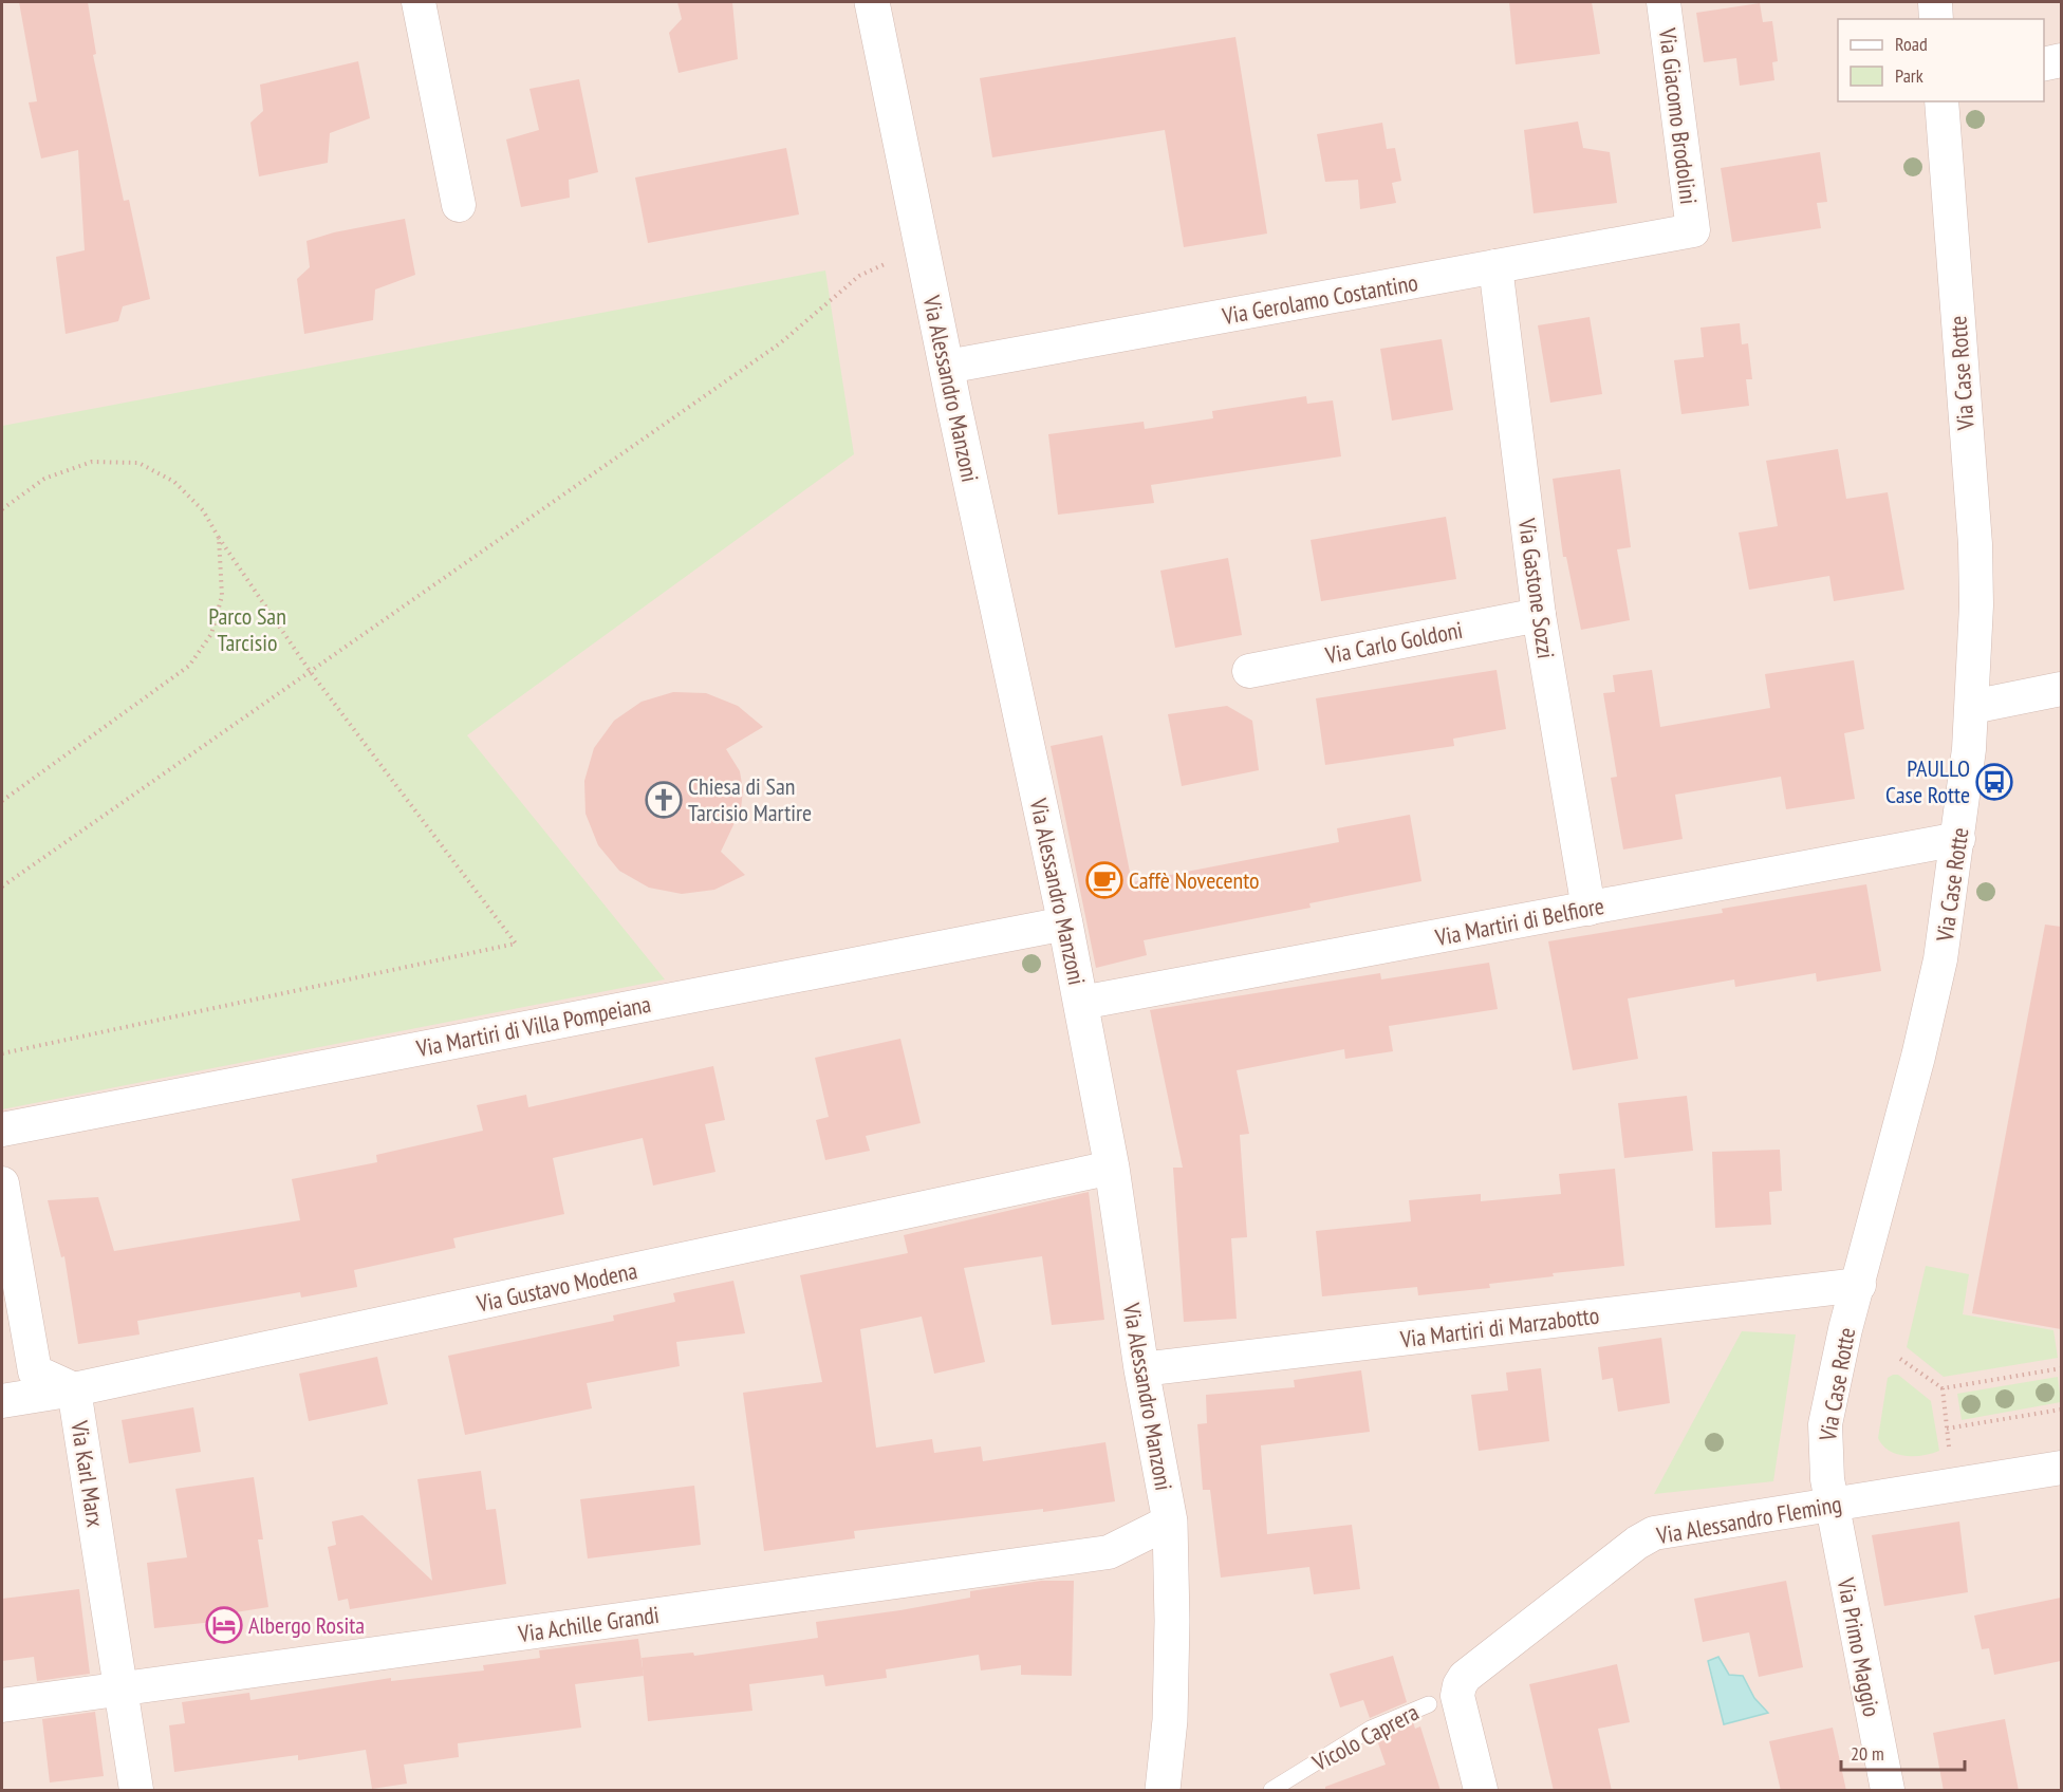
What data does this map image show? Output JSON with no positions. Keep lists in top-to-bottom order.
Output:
{
  "streets": {
    "street": [
      "Via Giacomo Brodolini",
      "Via Gerolamo Costantino",
      "Via Case Rotte",
      "Via Alessandro Manzoni",
      "Via Gastone Sozzi",
      "Via Carlo Goldoni",
      "Via Martiri di Belfiore",
      "Via Martiri di Villa Pompeiana",
      "Via Gustavo Modena",
      "Via Martiri di Marzabotto",
      "Via Karl Marx",
      "Via Alessandro Fleming",
      "Via Achille Grandi",
      "Via Primo Maggio"
    ],
    "lane": ["Vicolo Caprera"]
  },
  "crossings": [
    ["Via Giacomo Brodolini", "Via Gerolamo Costantino"],
    ["Via Gerolamo Costantino", "Via Alessandro Manzoni"],
    ["Via Gerolamo Costantino", "Via Gastone Sozzi"],
    ["Via Case Rotte", "Via Martiri di Belfiore"],
    ["Via Case Rotte", "Via Martiri di Marzabotto"],
    ["Via Case Rotte", "Via Alessandro Fleming"],
    ["Via Case Rotte", "Via Primo Maggio"],
    ["Via Alessandro Manzoni", "Via Martiri di Belfiore"],
    ["Via Alessandro Manzoni", "Via Martiri di Villa Pompeiana"],
    ["Via Alessandro Manzoni", "Via Gustavo Modena"],
    ["Via Alessandro Manzoni", "Via Martiri di Marzabotto"],
    ["Via Alessandro Manzoni", "Via Achille Grandi"],
    ["Via Gastone Sozzi", "Via Carlo Goldoni"],
    ["Via Gastone Sozzi", "Via Martiri di Belfiore"],
    ["Via Gustavo Modena", "Via Karl Marx"],
    ["Via Karl Marx", "Via Achille Grandi"],
    ["Via Alessandro Fleming", "Via Primo Maggio"],
    ["Via Alessandro Fleming", "Vicolo Caprera"]
  ],
  "parks": ["Parco San Tarcisio"],
  "places": {
    "bus stop": ["PAULLO Case Rotte"],
    "church": ["Chiesa di San Tarcisio Martire"],
    "cafe": ["Caffè Novecento"],
    "hotel": ["Albergo Rosita"]
  },
  "legend": ["Road", "Park"],
  "scale_bar": "20 m"
}
